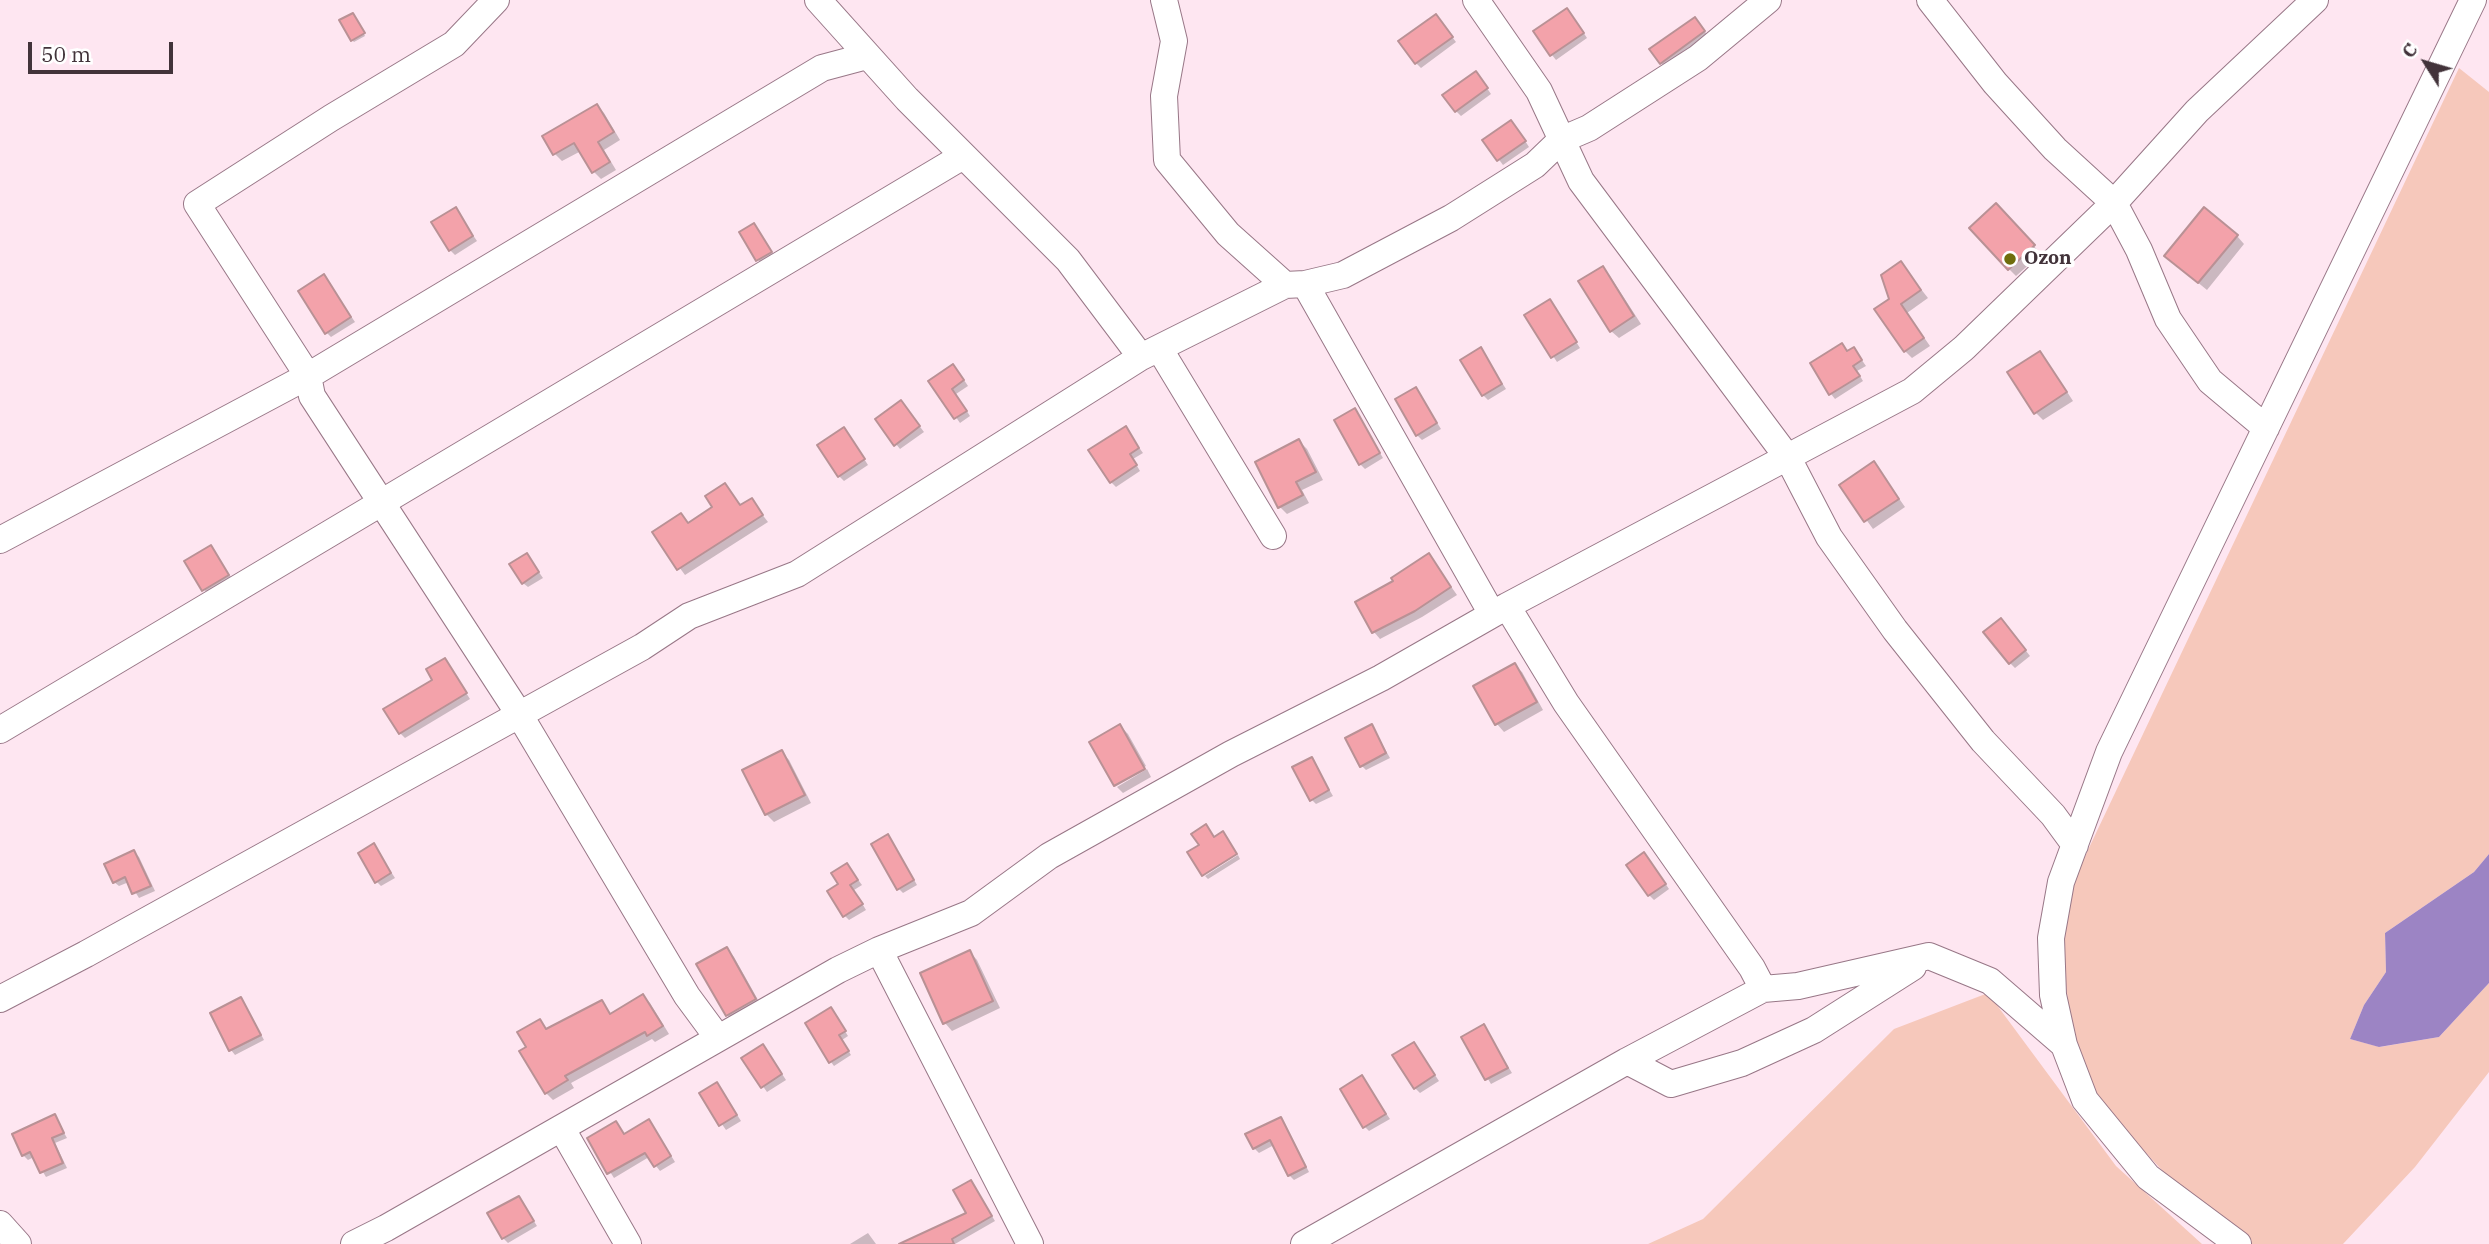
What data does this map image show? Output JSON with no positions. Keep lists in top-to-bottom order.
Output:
{
  "places": ["Ozon"],
  "scale_bar": "50 m",
  "north": "top left"
}
